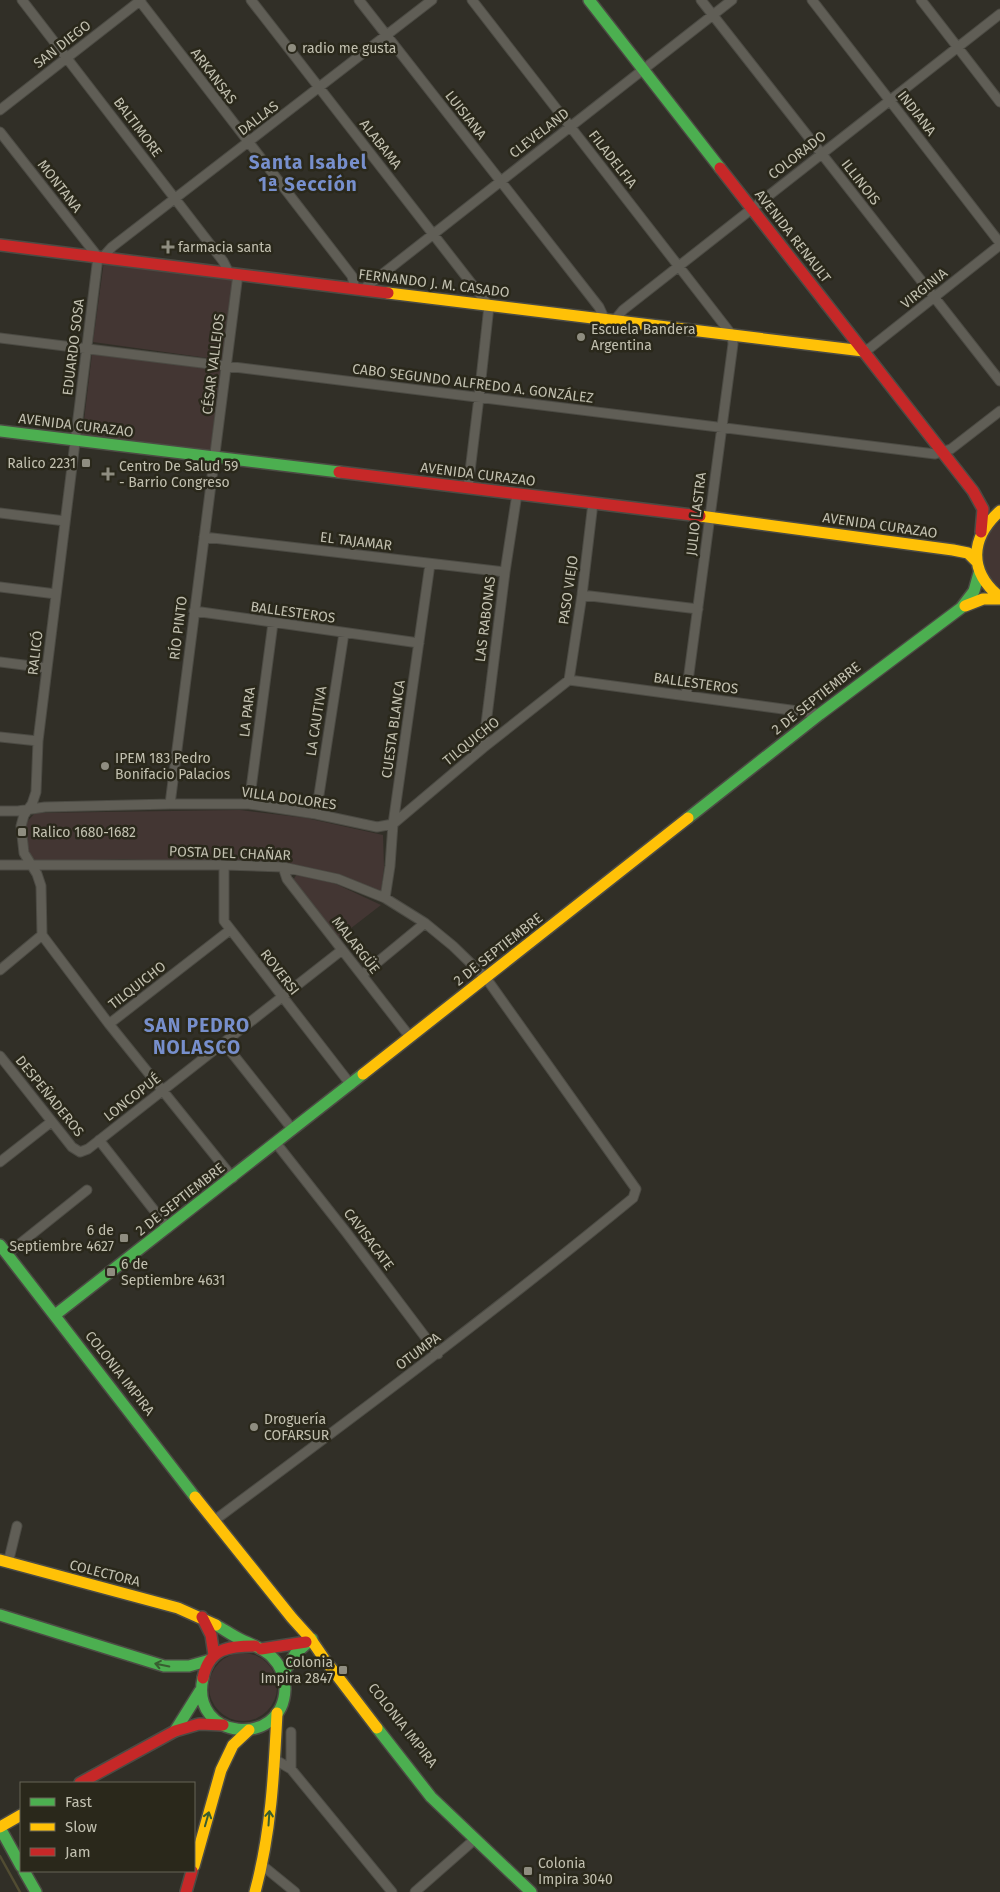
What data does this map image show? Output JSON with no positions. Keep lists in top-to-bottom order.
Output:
{
  "streets": {
    "main road": [
      "AVENIDA RENAULT",
      "FERNANDO J. M. CASADO",
      "AVENIDA CURAZAO",
      "2 DE SEPTIEMBRE",
      "COLONIA IMPIRA",
      "COLECTORA"
    ],
    "street": [
      "SAN DIEGO",
      "ARKANSAS",
      "INDIANA",
      "LUISIANA",
      "DALLAS",
      "BALTIMORE",
      "CLEVELAND",
      "ALABAMA",
      "COLORADO",
      "FILADELFIA",
      "ILLINOIS",
      "MONTANA",
      "VIRGINIA",
      "EDUARDO SOSA",
      "CÉSAR VALLEJOS",
      "CABO SEGUNDO ALFREDO A. GONZÁLEZ",
      "JULIO LASTRA",
      "EL TAJAMAR",
      "PASO VIEJO",
      "BALLESTEROS",
      "LAS RABONAS",
      "RÍO PINTO",
      "RALICÓ",
      "LA PARA",
      "LA CAUTIVA",
      "CUESTA BLANCA",
      "TILQUICHO",
      "VILLA DOLORES",
      "POSTA DEL CHAÑAR",
      "MALARGÜE",
      "ROVERSI",
      "DESPEÑADEROS",
      "LONCOPUÉ",
      "CAVISACATE",
      "OTUMPA"
    ]
  },
  "crossings": [
    ["SAN DIEGO", "ARKANSAS"],
    ["SAN DIEGO", "BALTIMORE"],
    ["ARKANSAS", "DALLAS"],
    ["ARKANSAS", "CLEVELAND"],
    ["ARKANSAS", "FERNANDO J. M. CASADO"],
    ["INDIANA", "COLORADO"],
    ["INDIANA", "VIRGINIA"],
    ["LUISIANA", "DALLAS"],
    ["LUISIANA", "CLEVELAND"],
    ["LUISIANA", "COLORADO"],
    ["LUISIANA", "FERNANDO J. M. CASADO"],
    ["DALLAS", "BALTIMORE"],
    ["DALLAS", "ALABAMA"],
    ["DALLAS", "MONTANA"],
    ["DALLAS", "FERNANDO J. M. CASADO"],
    ["DALLAS", "EDUARDO SOSA"],
    ["BALTIMORE", "FERNANDO J. M. CASADO"],
    ["BALTIMORE", "CÉSAR VALLEJOS"],
    ["CLEVELAND", "ALABAMA"],
    ["CLEVELAND", "FILADELFIA"],
    ["CLEVELAND", "ILLINOIS"],
    ["CLEVELAND", "AVENIDA RENAULT"],
    ["CLEVELAND", "FERNANDO J. M. CASADO"],
    ["ALABAMA", "FERNANDO J. M. CASADO"],
    ["COLORADO", "FILADELFIA"],
    ["COLORADO", "ILLINOIS"],
    ["COLORADO", "AVENIDA RENAULT"],
    ["COLORADO", "FERNANDO J. M. CASADO"],
    ["FILADELFIA", "FERNANDO J. M. CASADO"],
    ["FILADELFIA", "JULIO LASTRA"],
    ["ILLINOIS", "VIRGINIA"],
    ["MONTANA", "FERNANDO J. M. CASADO"],
    ["MONTANA", "EDUARDO SOSA"],
    ["AVENIDA RENAULT", "FERNANDO J. M. CASADO"],
    ["AVENIDA RENAULT", "VIRGINIA"],
    ["AVENIDA RENAULT", "CABO SEGUNDO ALFREDO A. GONZÁLEZ"],
    ["FERNANDO J. M. CASADO", "VIRGINIA"],
    ["FERNANDO J. M. CASADO", "EDUARDO SOSA"],
    ["FERNANDO J. M. CASADO", "CÉSAR VALLEJOS"],
    ["FERNANDO J. M. CASADO", "JULIO LASTRA"],
    ["EDUARDO SOSA", "CABO SEGUNDO ALFREDO A. GONZÁLEZ"],
    ["EDUARDO SOSA", "AVENIDA CURAZAO"],
    ["EDUARDO SOSA", "RALICÓ"],
    ["CÉSAR VALLEJOS", "CABO SEGUNDO ALFREDO A. GONZÁLEZ"],
    ["CÉSAR VALLEJOS", "AVENIDA CURAZAO"],
    ["CÉSAR VALLEJOS", "RÍO PINTO"],
    ["CABO SEGUNDO ALFREDO A. GONZÁLEZ", "JULIO LASTRA"],
    ["AVENIDA CURAZAO", "JULIO LASTRA"],
    ["AVENIDA CURAZAO", "PASO VIEJO"],
    ["AVENIDA CURAZAO", "LAS RABONAS"],
    ["AVENIDA CURAZAO", "RÍO PINTO"],
    ["AVENIDA CURAZAO", "RALICÓ"],
    ["JULIO LASTRA", "BALLESTEROS"],
    ["EL TAJAMAR", "LAS RABONAS"],
    ["EL TAJAMAR", "RÍO PINTO"],
    ["EL TAJAMAR", "CUESTA BLANCA"],
    ["PASO VIEJO", "BALLESTEROS"],
    ["PASO VIEJO", "TILQUICHO"],
    ["BALLESTEROS", "RÍO PINTO"],
    ["BALLESTEROS", "2 DE SEPTIEMBRE"],
    ["BALLESTEROS", "LA PARA"],
    ["BALLESTEROS", "LA CAUTIVA"],
    ["BALLESTEROS", "CUESTA BLANCA"],
    ["BALLESTEROS", "TILQUICHO"],
    ["LAS RABONAS", "TILQUICHO"],
    ["RÍO PINTO", "VILLA DOLORES"],
    ["RALICÓ", "VILLA DOLORES"],
    ["RALICÓ", "POSTA DEL CHAÑAR"],
    ["2 DE SEPTIEMBRE", "POSTA DEL CHAÑAR"],
    ["2 DE SEPTIEMBRE", "MALARGÜE"],
    ["2 DE SEPTIEMBRE", "ROVERSI"],
    ["2 DE SEPTIEMBRE", "DESPEÑADEROS"],
    ["2 DE SEPTIEMBRE", "CAVISACATE"],
    ["2 DE SEPTIEMBRE", "COLONIA IMPIRA"],
    ["LA PARA", "VILLA DOLORES"],
    ["LA CAUTIVA", "VILLA DOLORES"],
    ["CUESTA BLANCA", "TILQUICHO"],
    ["CUESTA BLANCA", "VILLA DOLORES"],
    ["CUESTA BLANCA", "POSTA DEL CHAÑAR"],
    ["TILQUICHO", "VILLA DOLORES"],
    ["TILQUICHO", "ROVERSI"],
    ["POSTA DEL CHAÑAR", "MALARGÜE"],
    ["POSTA DEL CHAÑAR", "ROVERSI"],
    ["POSTA DEL CHAÑAR", "OTUMPA"],
    ["MALARGÜE", "LONCOPUÉ"],
    ["ROVERSI", "LONCOPUÉ"],
    ["DESPEÑADEROS", "LONCOPUÉ"],
    ["CAVISACATE", "OTUMPA"],
    ["OTUMPA", "COLONIA IMPIRA"]
  ],
  "districts": ["Santa Isabel 1ª Sección", "SAN PEDRO NOLASCO"],
  "places": {
    "other": [
      "radio me gusta",
      "Escuela Bandera Argentina",
      "IPEM 183 Pedro Bonifacio Palacios",
      "Droguería COFARSUR"
    ],
    "health": ["farmacia santa", "Centro De Salud 59 - Barrio Congreso"],
    "transit": [
      "Ralico 2231",
      "Ralico 1680-1682",
      "6 de Septiembre 4627",
      "6 de Septiembre 4631",
      "Colonia Impira 2847",
      "Colonia Impira 3040"
    ]
  },
  "legend": ["Fast", "Slow", "Jam"]
}
